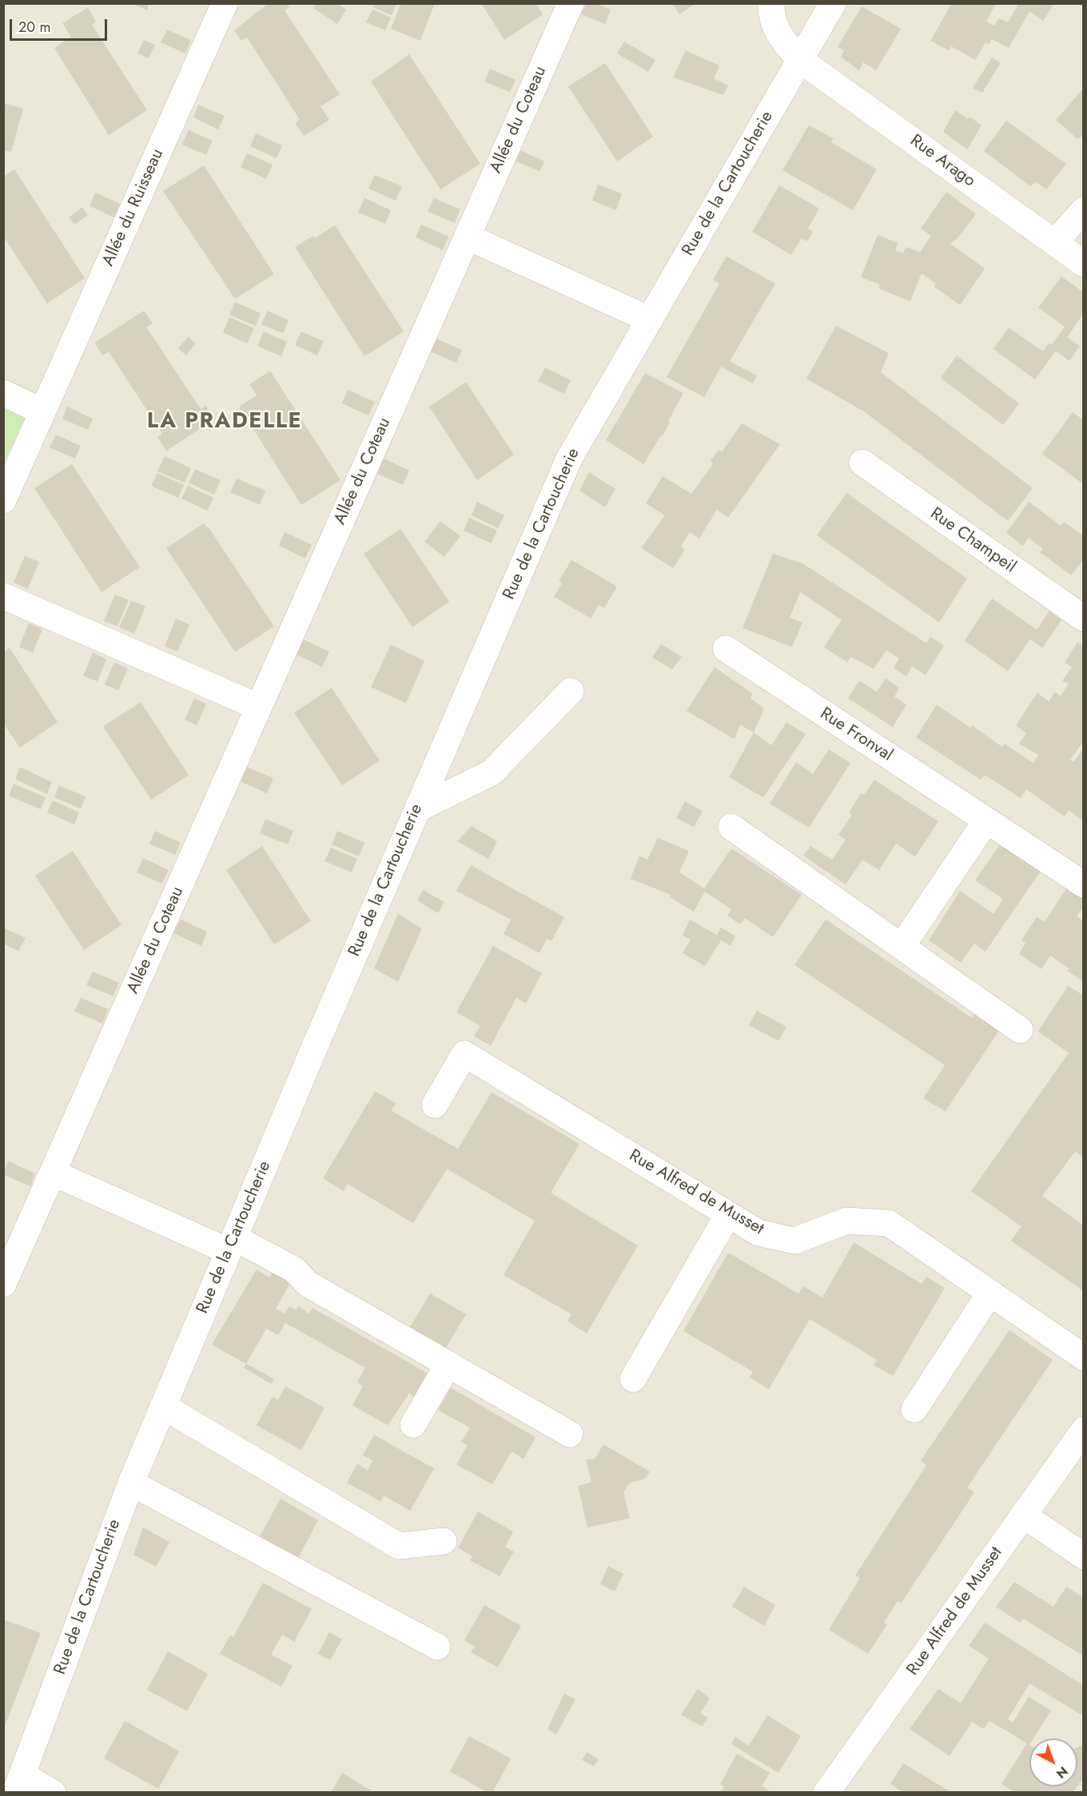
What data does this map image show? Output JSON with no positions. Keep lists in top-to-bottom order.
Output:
{
  "streets": {
    "street": [
      "Allée du Coteau",
      "Rue Arago",
      "Rue de la Cartoucherie",
      "Allée du Ruisseau",
      "Rue Champeil",
      "Rue Fronval",
      "Rue Alfred de Musset"
    ]
  },
  "crossings": [
    ["Rue Arago", "Rue de la Cartoucherie"]
  ],
  "districts": ["LA PRADELLE"],
  "scale_bar": "20 m",
  "north": "bottom right"
}
